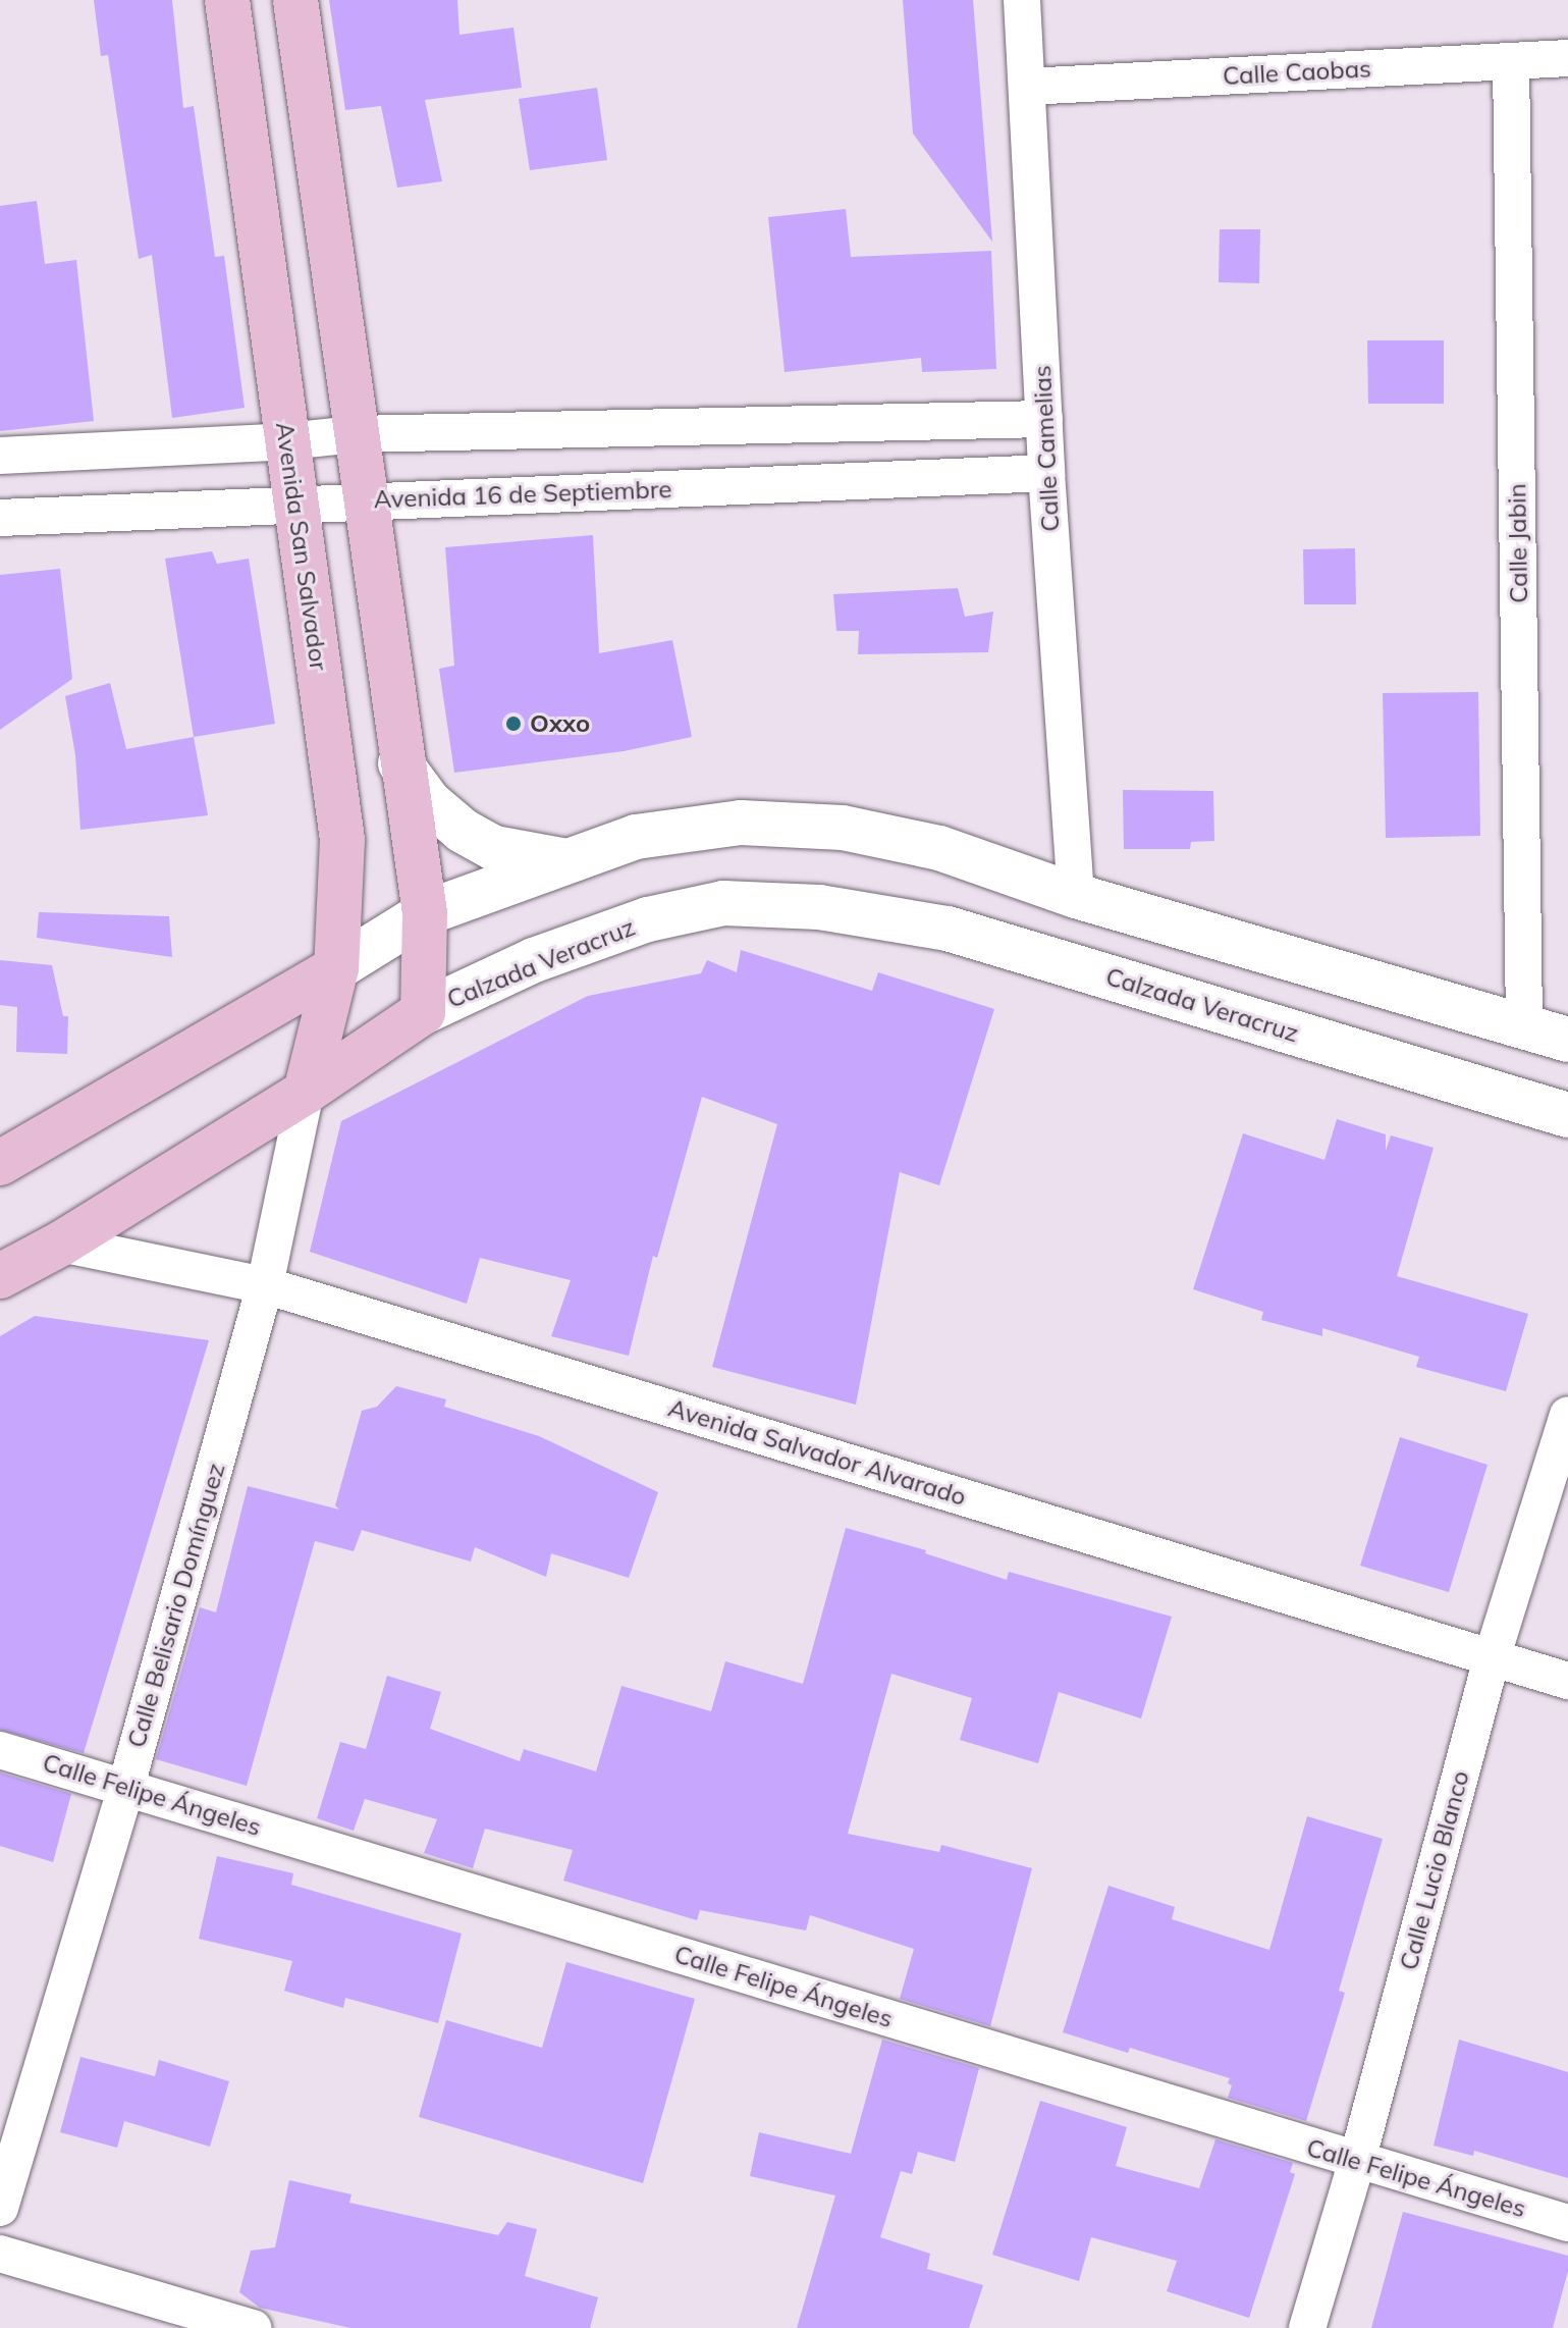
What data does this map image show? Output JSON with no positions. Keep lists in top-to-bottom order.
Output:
{
  "streets": {
    "main road": ["Avenida San Salvador", "Calzada Veracruz"],
    "street": [
      "Calle Caobas",
      "Calle Camelias",
      "Avenida 16 de Septiembre",
      "Calle Jabin",
      "Avenida Salvador Alvarado",
      "Calle Belisario Domínguez",
      "Calle Felipe Ángeles",
      "Calle Lucio Blanco"
    ]
  },
  "crossings": [
    ["Calle Caobas", "Calle Camelias"],
    ["Calle Caobas", "Calle Jabin"],
    ["Calle Camelias", "Avenida 16 de Septiembre"],
    ["Avenida 16 de Septiembre", "Avenida San Salvador"],
    ["Avenida San Salvador", "Calzada Veracruz"],
    ["Avenida San Salvador", "Calle Belisario Domínguez"],
    ["Calzada Veracruz", "Avenida Salvador Alvarado"],
    ["Calzada Veracruz", "Calle Belisario Domínguez"],
    ["Avenida Salvador Alvarado", "Calle Belisario Domínguez"],
    ["Avenida Salvador Alvarado", "Calle Lucio Blanco"],
    ["Calle Belisario Domínguez", "Calle Felipe Ángeles"],
    ["Calle Felipe Ángeles", "Calle Lucio Blanco"]
  ],
  "places": ["Oxxo"]
}
